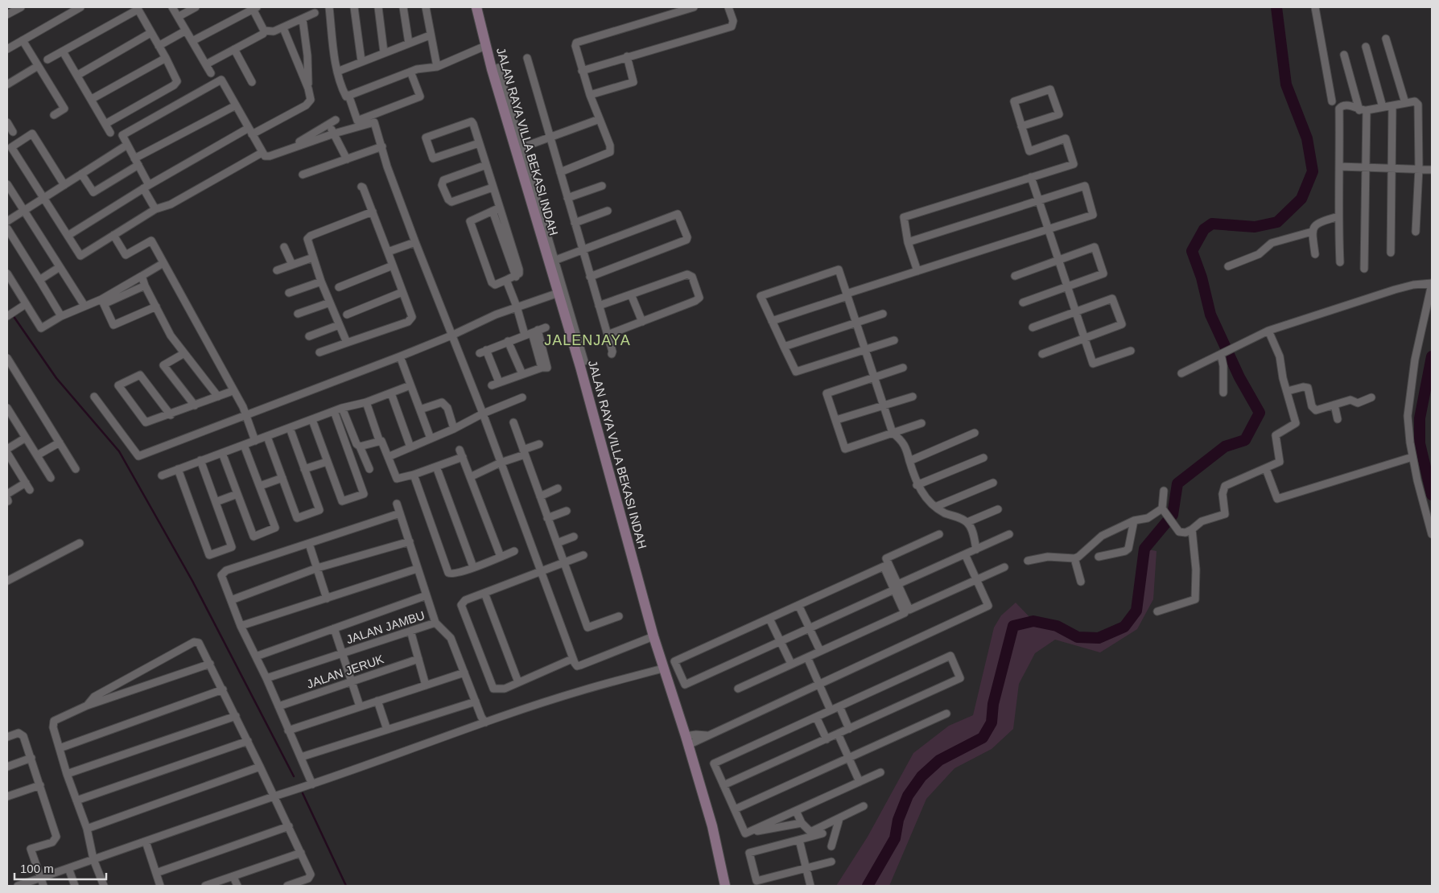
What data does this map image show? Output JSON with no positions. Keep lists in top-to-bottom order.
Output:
{
  "streets": {
    "main road": ["JALAN RAYA VILLA BEKASI INDAH"],
    "street": ["JALAN JAMBU", "JALAN JERUK"]
  },
  "districts": ["JALENJAYA"],
  "scale_bar": "100 m"
}
